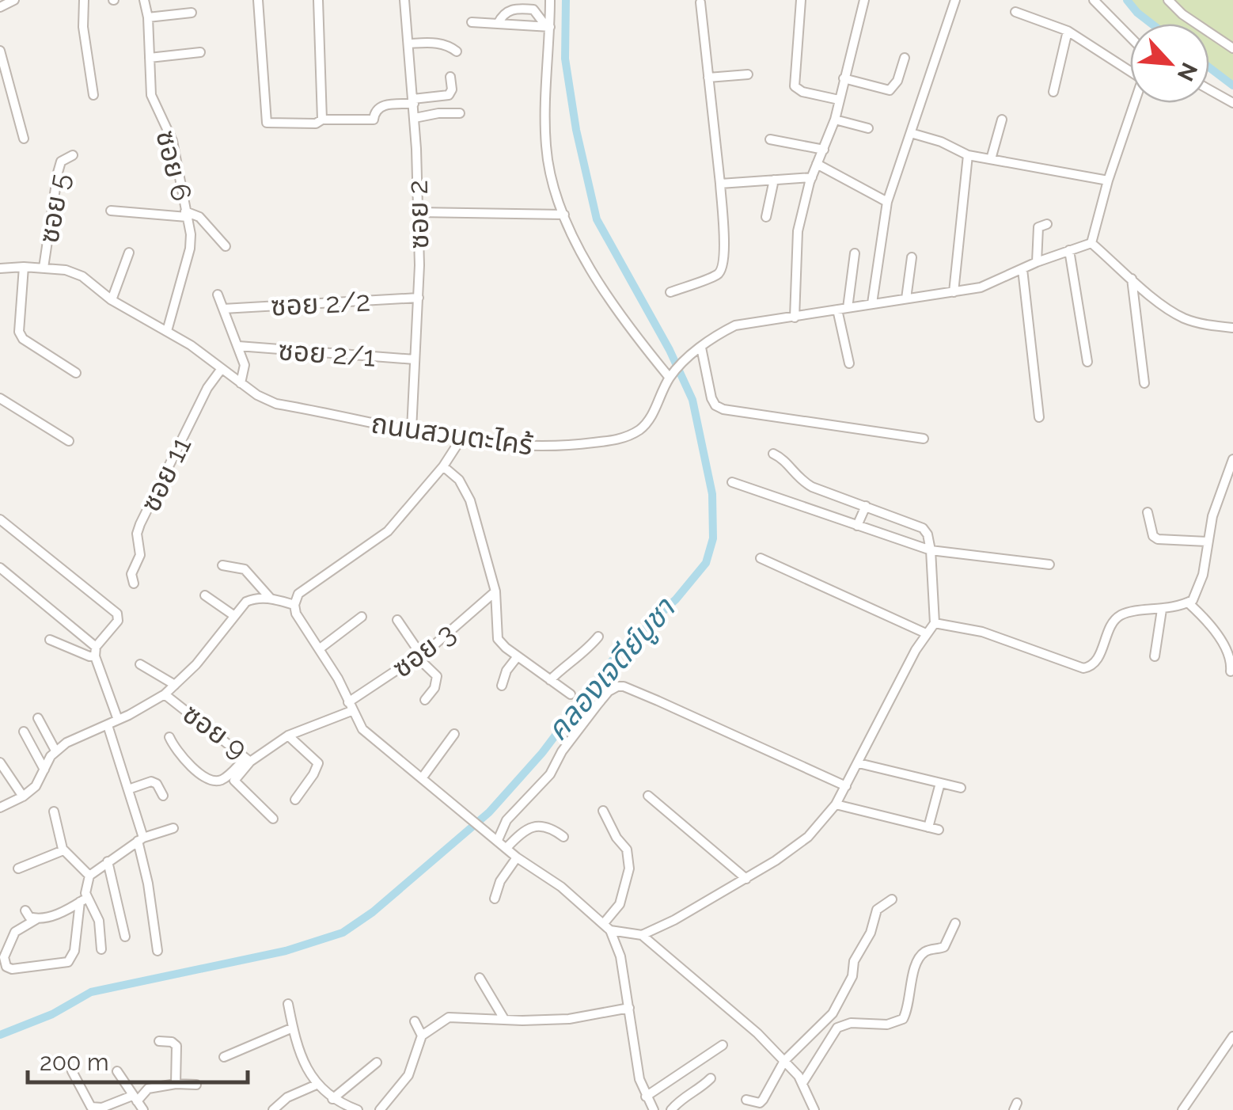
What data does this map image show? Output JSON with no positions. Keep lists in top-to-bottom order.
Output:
{
  "streets": {
    "street": [
      "ซอย 6",
      "ซอย 5",
      "ซอย 2",
      "ซอย 2/2",
      "ซอย 2/1",
      "ถนนสวนตะไคร้",
      "ซอย 11",
      "ซอย 3",
      "ซอย 9"
    ]
  },
  "crossings": [
    ["ซอย 6", "ถนนสวนตะไคร้"],
    ["ซอย 5", "ถนนสวนตะไคร้"],
    ["ซอย 2", "ซอย 2/2"],
    ["ซอย 2", "ซอย 2/1"],
    ["ซอย 2", "ถนนสวนตะไคร้"],
    ["ถนนสวนตะไคร้", "ซอย 11"],
    ["ซอย 3", "ซอย 9"]
  ],
  "water": ["คลองเจดีย์บูชา"],
  "scale_bar": "200 m",
  "north": "bottom right"
}
